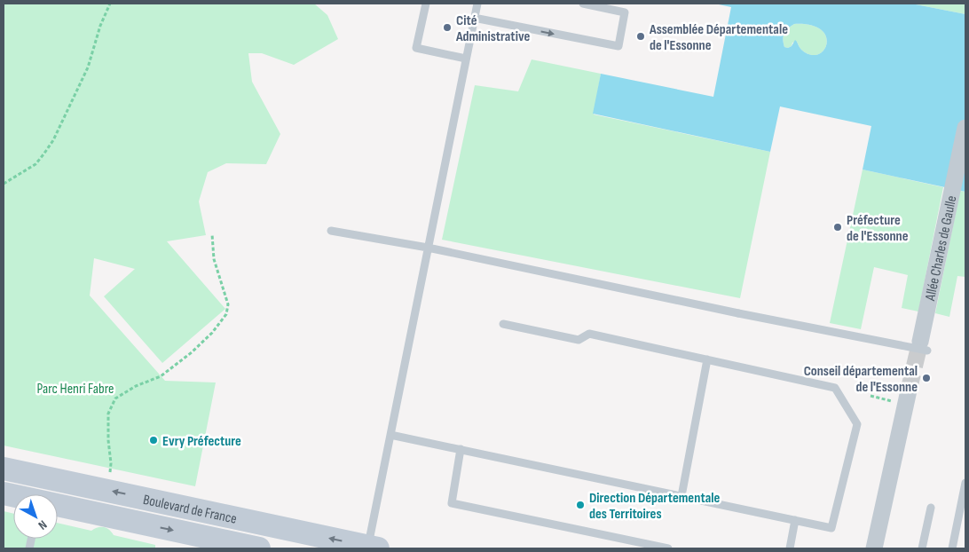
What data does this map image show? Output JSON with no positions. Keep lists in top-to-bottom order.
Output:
{
  "streets": {
    "main road": ["Boulevard de France"],
    "street": ["Allée Charles de Gaulle"]
  },
  "parks": ["Parc Henri Fabre"],
  "places": [
    "Cité Administrative",
    "Assemblée Départementale de l'Essonne",
    "Préfecture de l'Essonne",
    "Conseil départemental de l'Essonne",
    "Evry Préfecture",
    "Direction Départementale des Territoires"
  ],
  "north": "bottom right"
}
